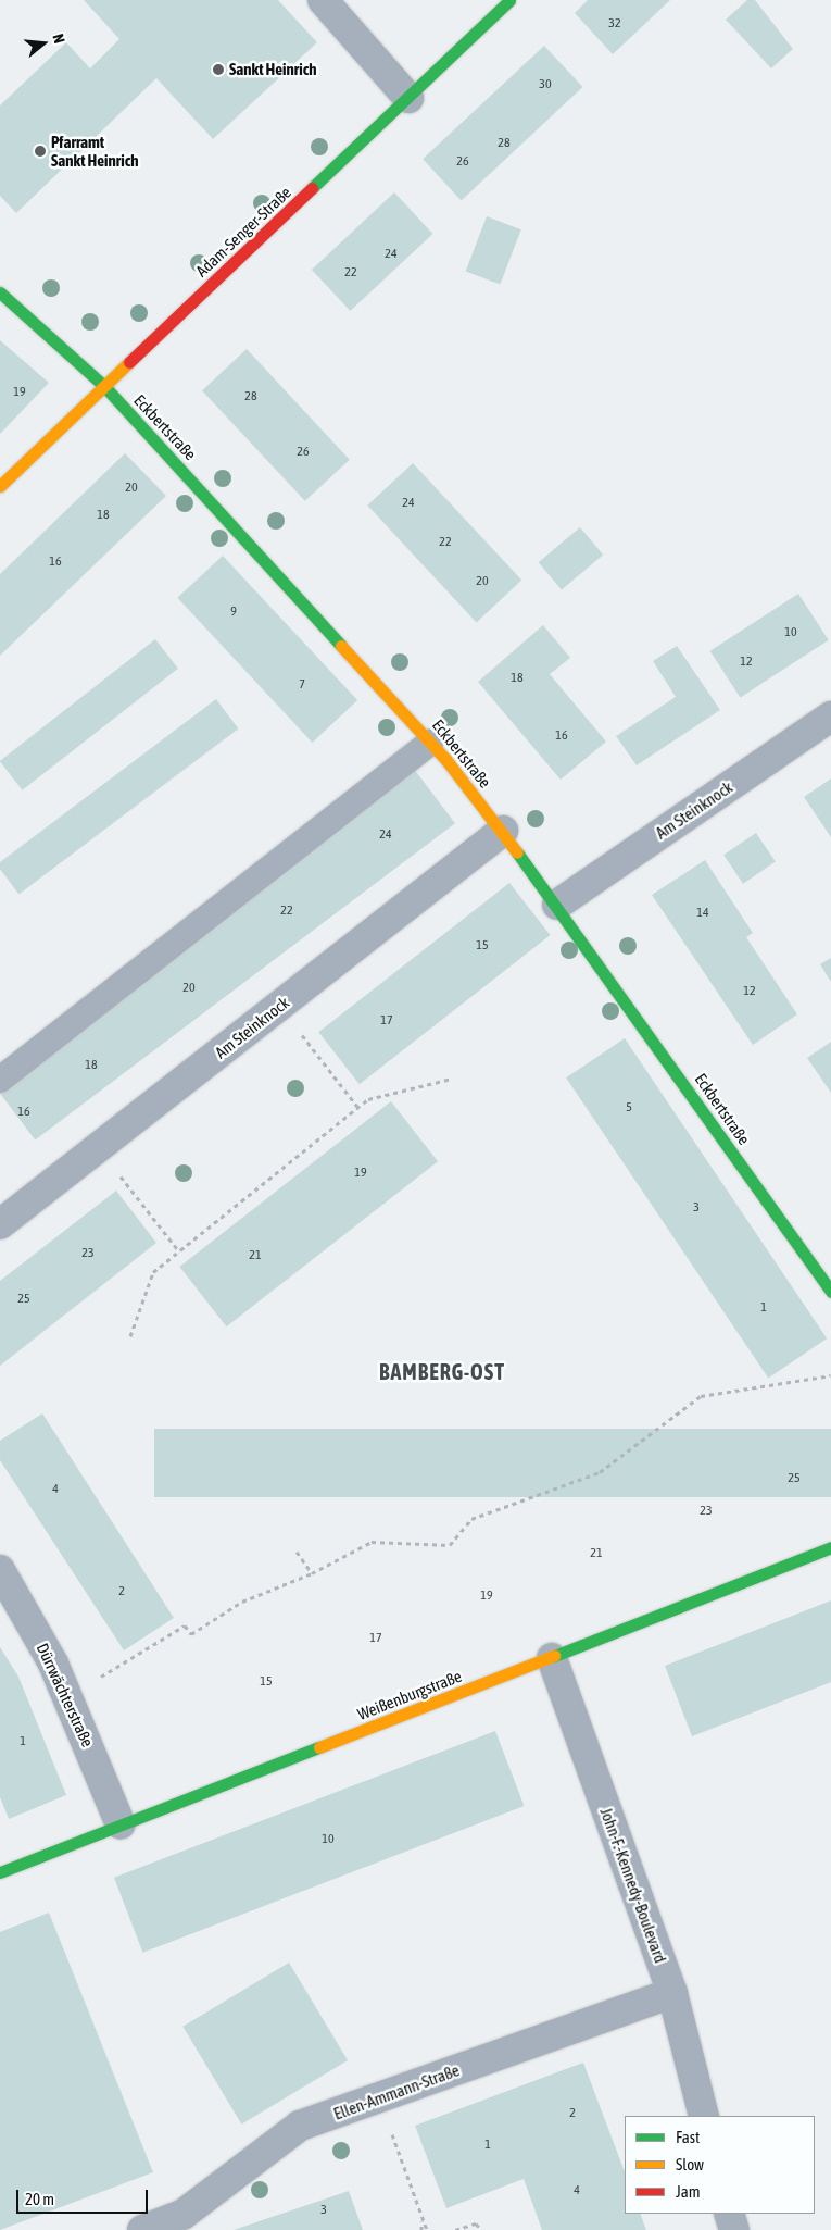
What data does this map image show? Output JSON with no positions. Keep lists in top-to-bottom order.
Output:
{
  "streets": {
    "street": [
      "Adam-Senger-Straße",
      "Eckbertstraße",
      "Am Steinknock",
      "Dürrwächterstraße",
      "Weißenburgstraße",
      "John-F.-Kennedy-Boulevard",
      "Ellen-Ammann-Straße"
    ]
  },
  "crossings": [
    ["Adam-Senger-Straße", "Eckbertstraße"],
    ["Eckbertstraße", "Am Steinknock"],
    ["Dürrwächterstraße", "Weißenburgstraße"],
    ["Weißenburgstraße", "John-F.-Kennedy-Boulevard"],
    ["John-F.-Kennedy-Boulevard", "Ellen-Ammann-Straße"]
  ],
  "districts": ["BAMBERG-OST"],
  "places": ["Sankt Heinrich", "Pfarramt Sankt Heinrich"],
  "house_numbers": [
    "32",
    "30",
    "28",
    "26",
    "24",
    "22",
    "19",
    "28",
    "26",
    "20",
    "24",
    "18",
    "22",
    "16",
    "20",
    "9",
    "10",
    "12",
    "18",
    "7",
    "16",
    "24",
    "22",
    "14",
    "15",
    "20",
    "12",
    "17",
    "18",
    "5",
    "16",
    "19",
    "3",
    "23",
    "21",
    "25",
    "1",
    "25",
    "4",
    "23",
    "21",
    "2",
    "19",
    "17",
    "15",
    "1",
    "10",
    "2",
    "1",
    "4",
    "3"
  ],
  "legend": ["Fast", "Slow", "Jam"],
  "scale_bar": "20 m",
  "north": "right"
}
